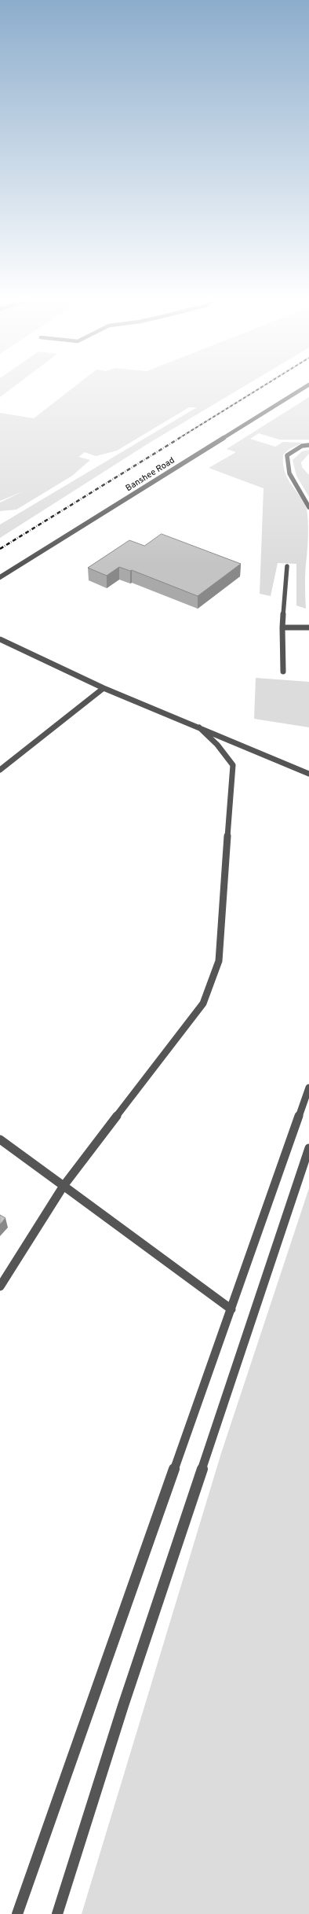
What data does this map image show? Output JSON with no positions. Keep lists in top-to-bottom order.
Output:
{
  "streets": {
    "street": ["Banshee Road"]
  }
}
